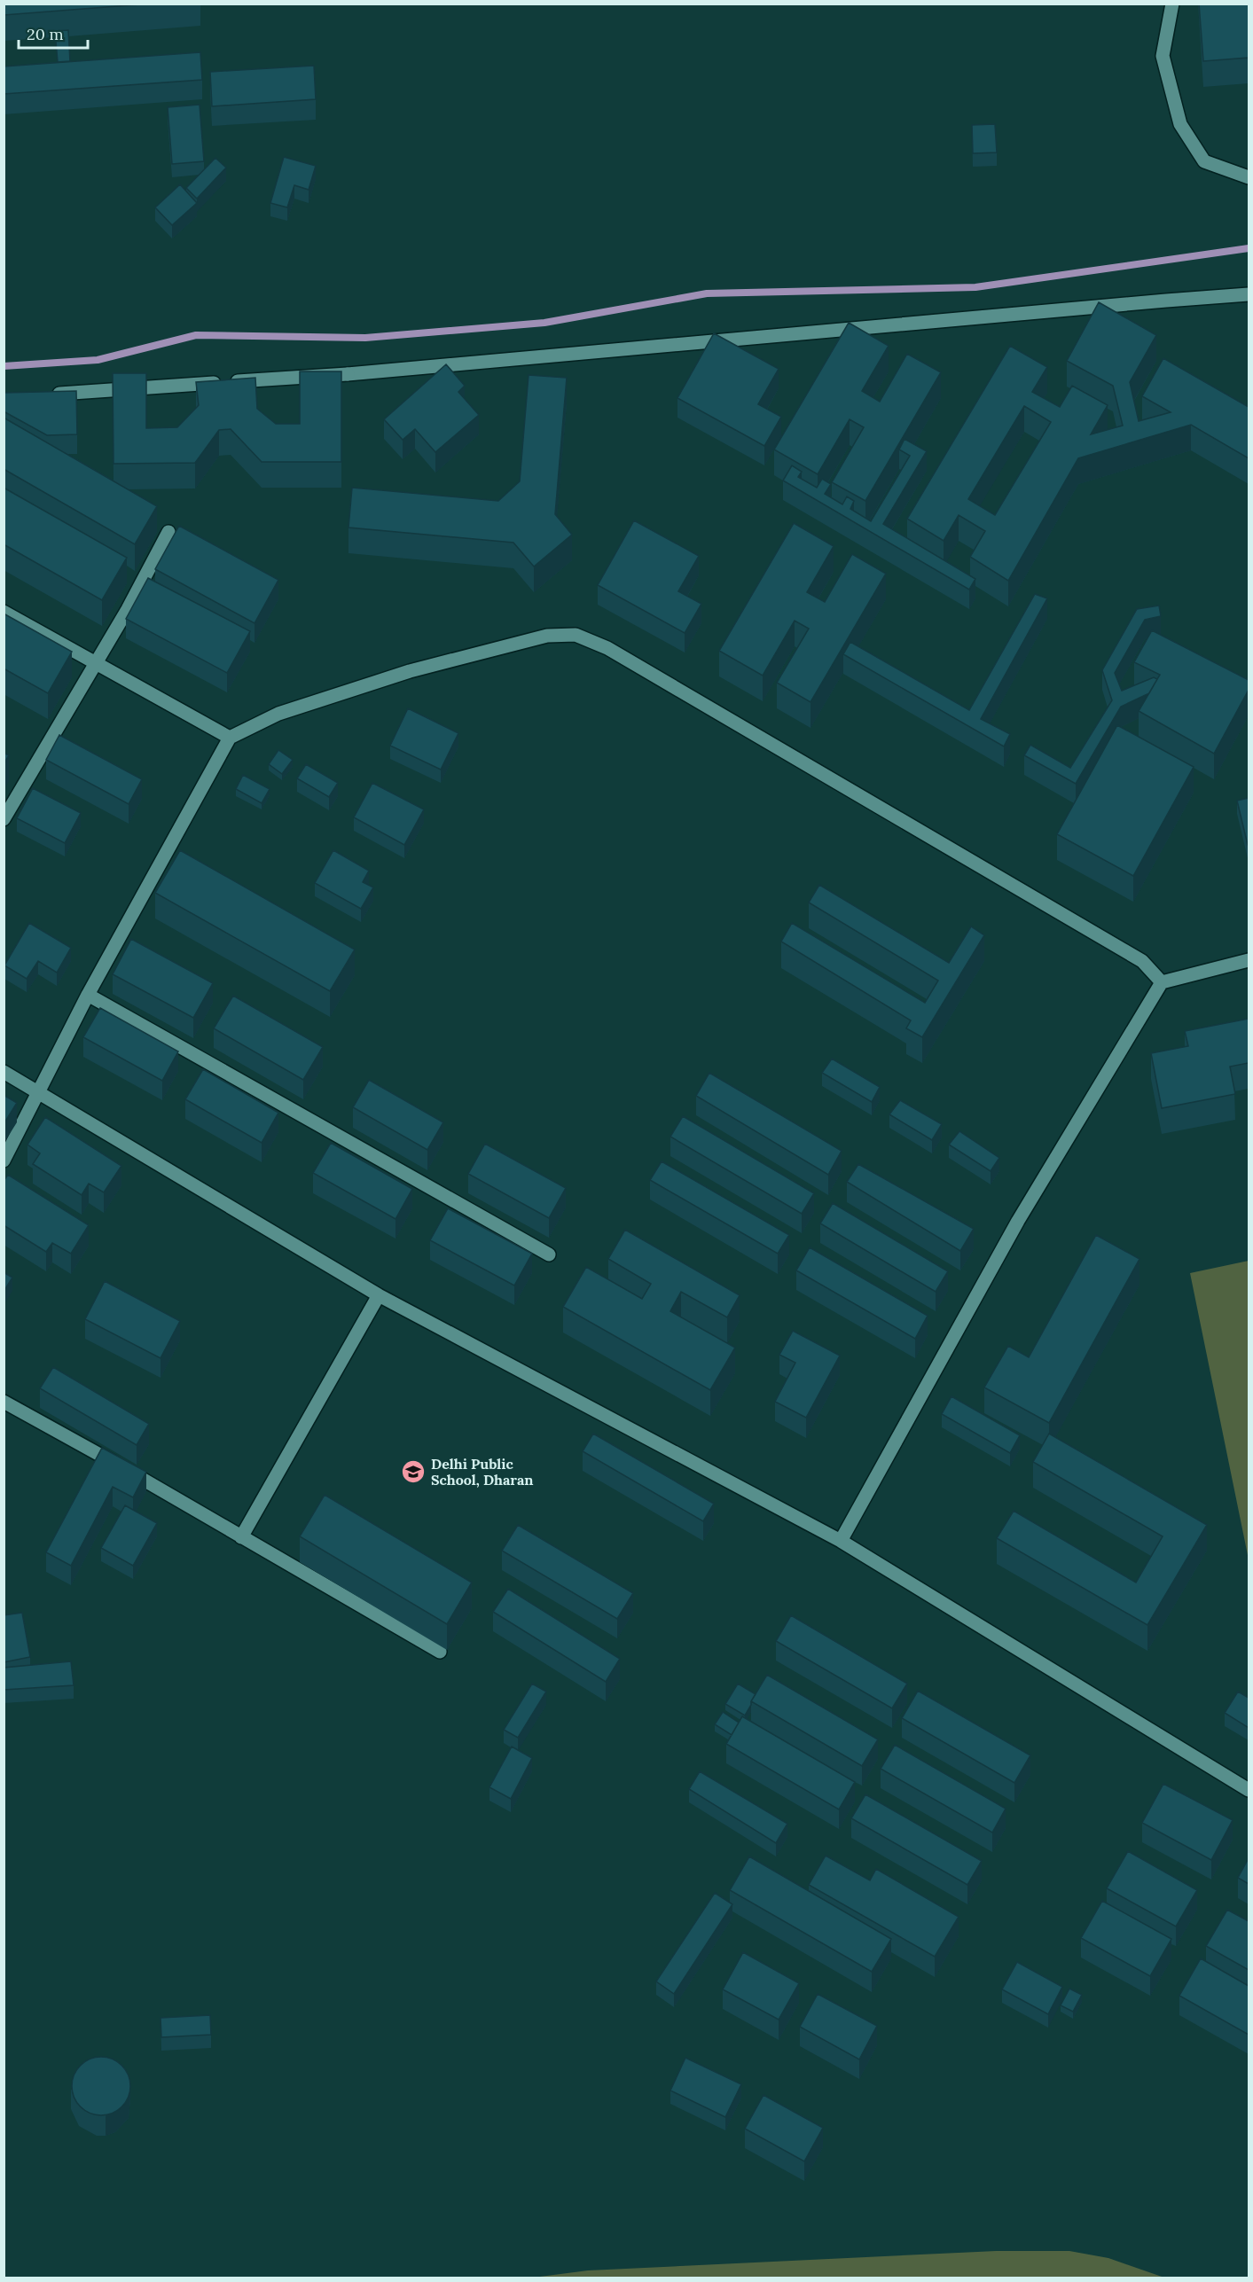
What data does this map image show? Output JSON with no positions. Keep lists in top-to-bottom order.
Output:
{
  "places": {
    "school or university": ["Delhi Public School, Dharan"]
  },
  "scale_bar": "20 m"
}
